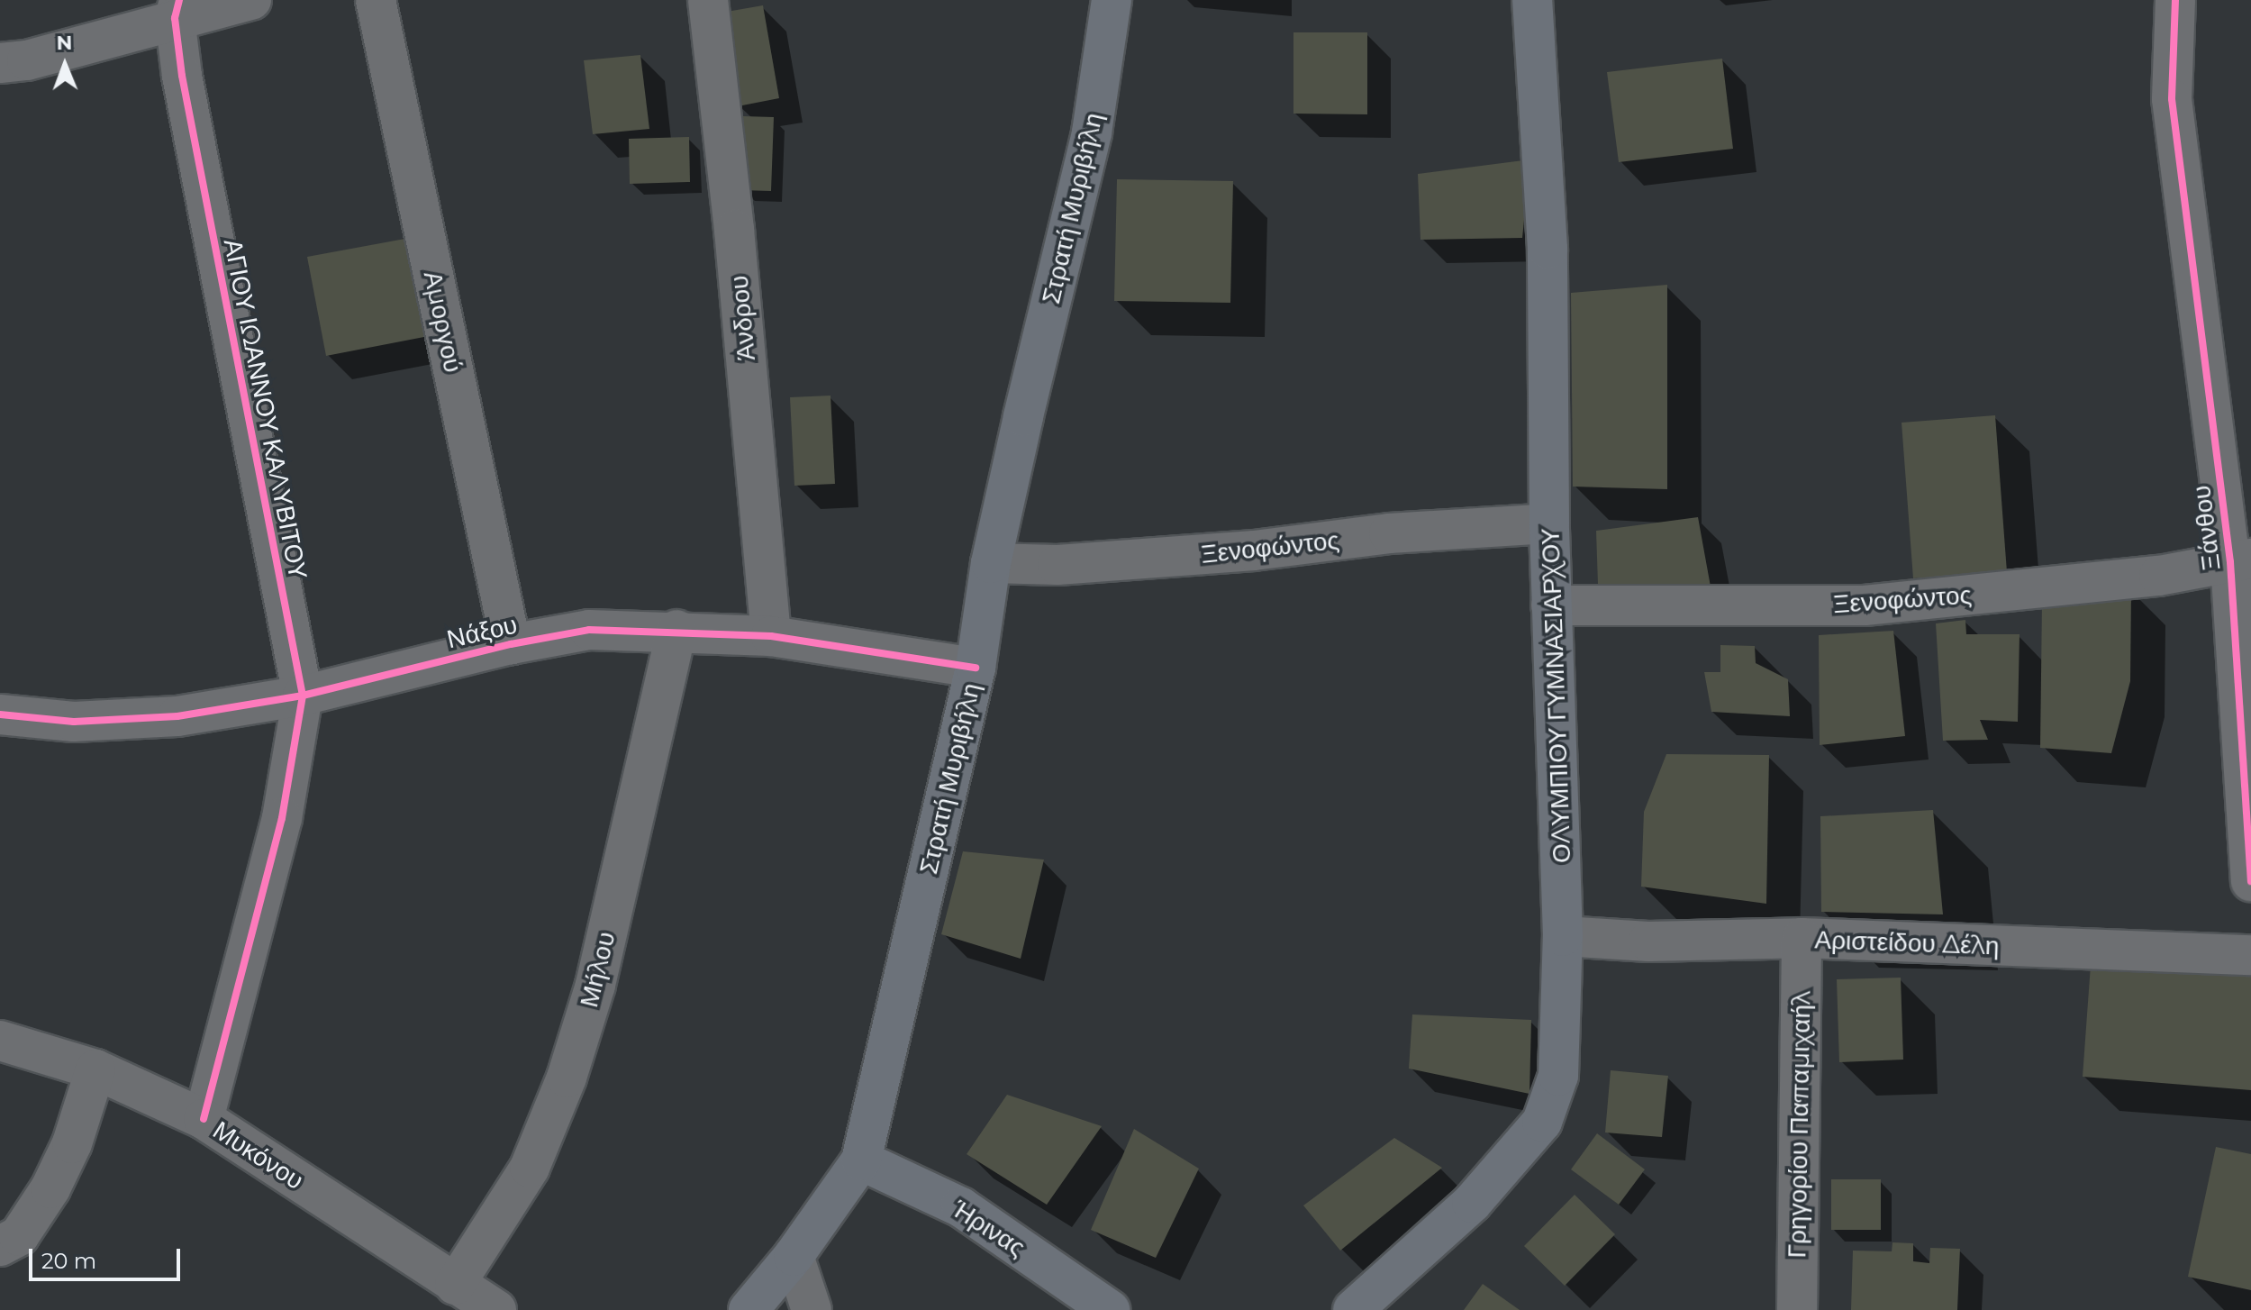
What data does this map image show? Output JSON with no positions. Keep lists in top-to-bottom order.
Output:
{
  "streets": {
    "main road": ["Στρατή Μυριβήλη", "ΟΛΥΜΠΙΟΥ ΓΥΜΝΑΣΙΑΡΧΟΥ", "Ήρινας"],
    "street": [
      "Άνδρου",
      "Αμοργού",
      "ΑΓΙΟΥ ΙΩΑΝΝΟΥ ΚΑΛΥΒΙΤΟΥ",
      "Ξάνθου",
      "Ξενοφώντος",
      "Νάξου",
      "Αριστείδου Δέλη",
      "Μήλου",
      "Γρηγορίου Παπαμιχαήλ",
      "Μυκόνου"
    ]
  },
  "crossings": [
    ["Στρατή Μυριβήλη", "Ξενοφώντος"],
    ["Στρατή Μυριβήλη", "Νάξου"],
    ["Στρατή Μυριβήλη", "Ήρινας"],
    ["Άνδρου", "Νάξου"],
    ["Αμοργού", "Νάξου"],
    ["ΑΓΙΟΥ ΙΩΑΝΝΟΥ ΚΑΛΥΒΙΤΟΥ", "Νάξου"],
    ["ΑΓΙΟΥ ΙΩΑΝΝΟΥ ΚΑΛΥΒΙΤΟΥ", "Μυκόνου"],
    ["Ξάνθου", "Ξενοφώντος"],
    ["Ξενοφώντος", "ΟΛΥΜΠΙΟΥ ΓΥΜΝΑΣΙΑΡΧΟΥ"],
    ["Νάξου", "Μήλου"],
    ["ΟΛΥΜΠΙΟΥ ΓΥΜΝΑΣΙΑΡΧΟΥ", "Αριστείδου Δέλη"],
    ["Αριστείδου Δέλη", "Γρηγορίου Παπαμιχαήλ"],
    ["Μήλου", "Μυκόνου"]
  ],
  "scale_bar": "20 m",
  "north": "top"
}
